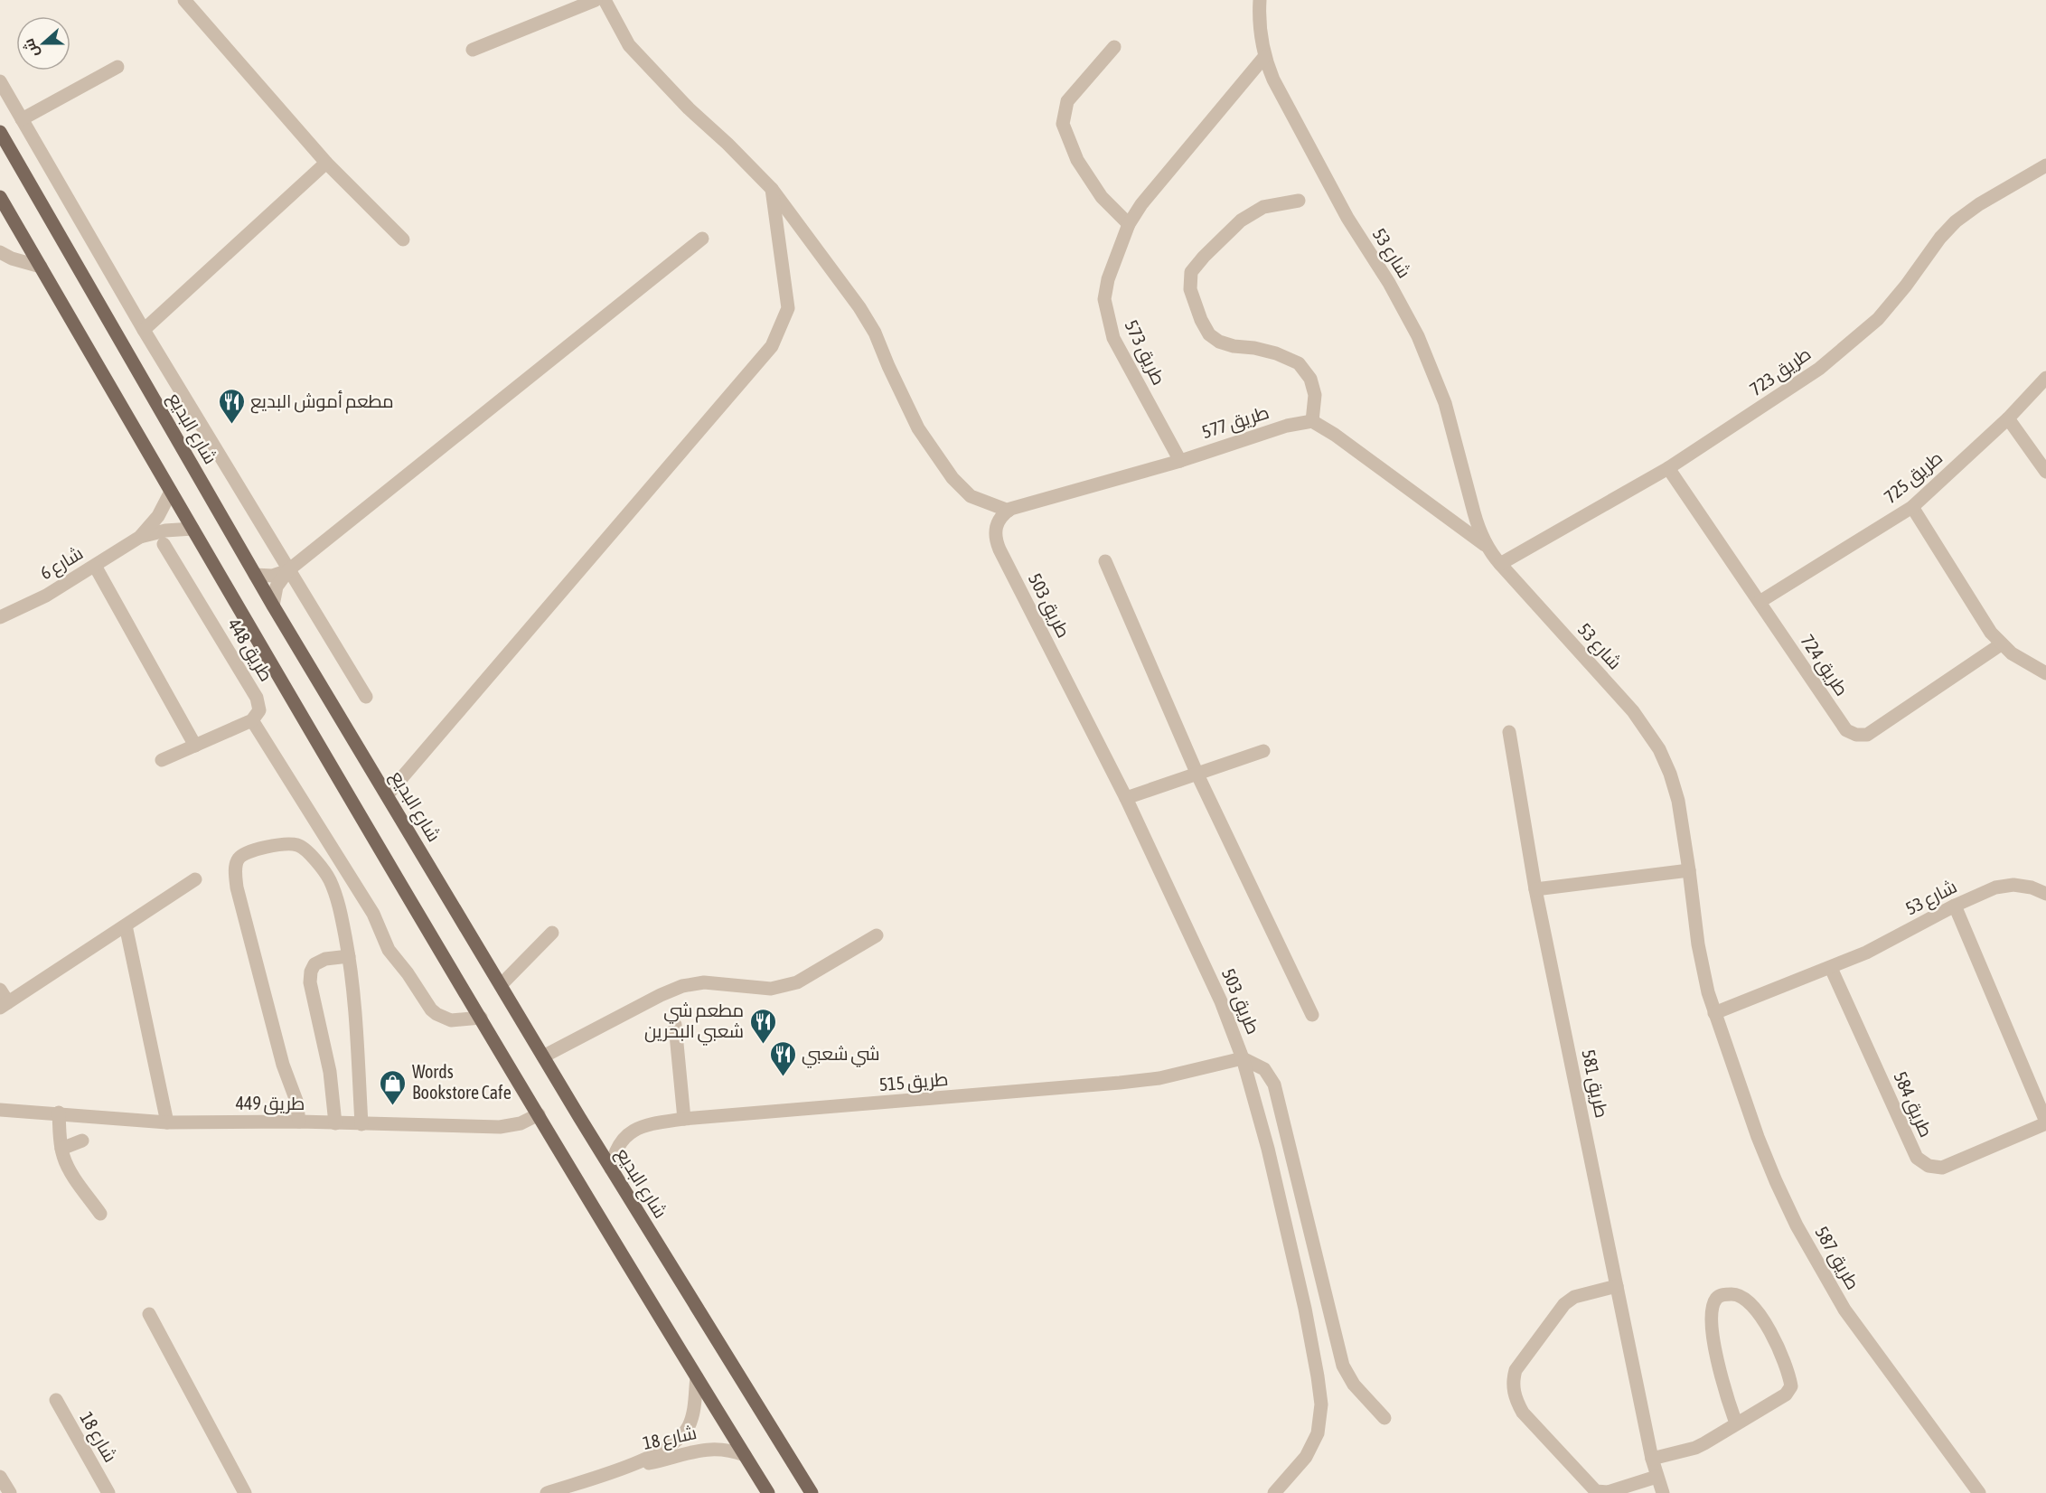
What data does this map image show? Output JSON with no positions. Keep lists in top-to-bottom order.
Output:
{
  "streets": {
    "main road": ["شارع البديع"],
    "street": [
      "شارع 53",
      "طريق 573",
      "طريق 723",
      "طريق 577",
      "طريق 725",
      "شارع 6",
      "طريق 503",
      "طريق 448",
      "طريق 724",
      "طريق 515",
      "طريق 581",
      "طريق 449",
      "طريق 584",
      "طريق 587",
      "شارع 18"
    ]
  },
  "crossings": [
    ["شارع 53", "طريق 573"],
    ["شارع 53", "طريق 723"],
    ["شارع 53", "طريق 584"],
    ["شارع 53", "طريق 587"],
    ["طريق 573", "طريق 577"],
    ["طريق 723", "طريق 724"],
    ["طريق 577", "طريق 503"],
    ["شارع البديع", "طريق 515"],
    ["طريق 725", "طريق 724"],
    ["طريق 503", "طريق 515"]
  ],
  "places": {
    "restaurant": ["مطعم أموش البديع", "مطعم شي شعبي البحرين", "شي شعبي"],
    "shop": ["Words Bookstore Cafe"]
  },
  "north": "left"
}
